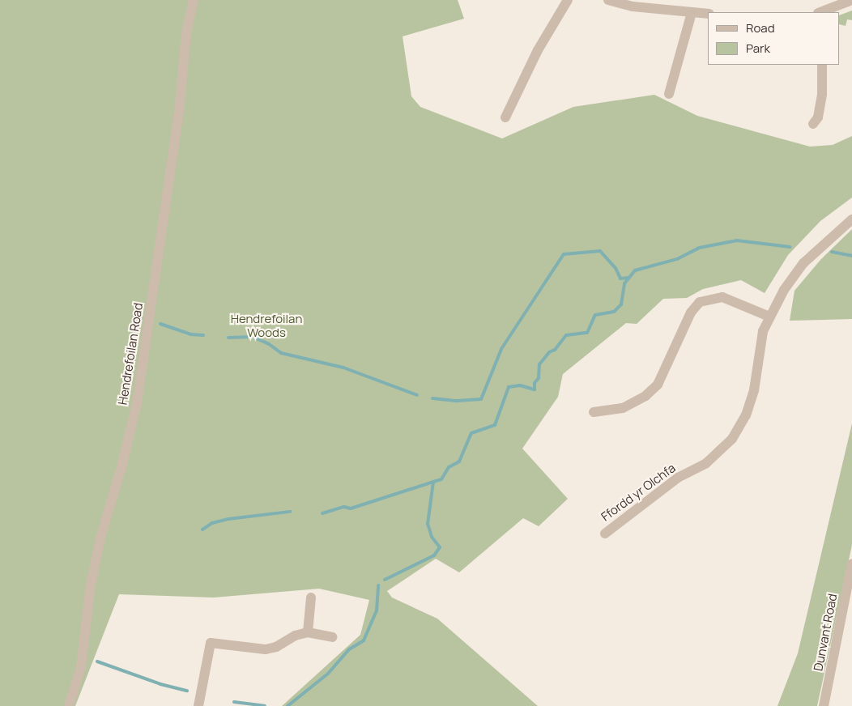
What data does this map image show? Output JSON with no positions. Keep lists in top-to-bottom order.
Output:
{
  "streets": {
    "street": ["Hendrefoilan Road", "Ffordd yr Olchfa", "Dunvant Road"]
  },
  "parks": ["Hendrefoilan Woods"],
  "legend": ["Road", "Park"]
}
